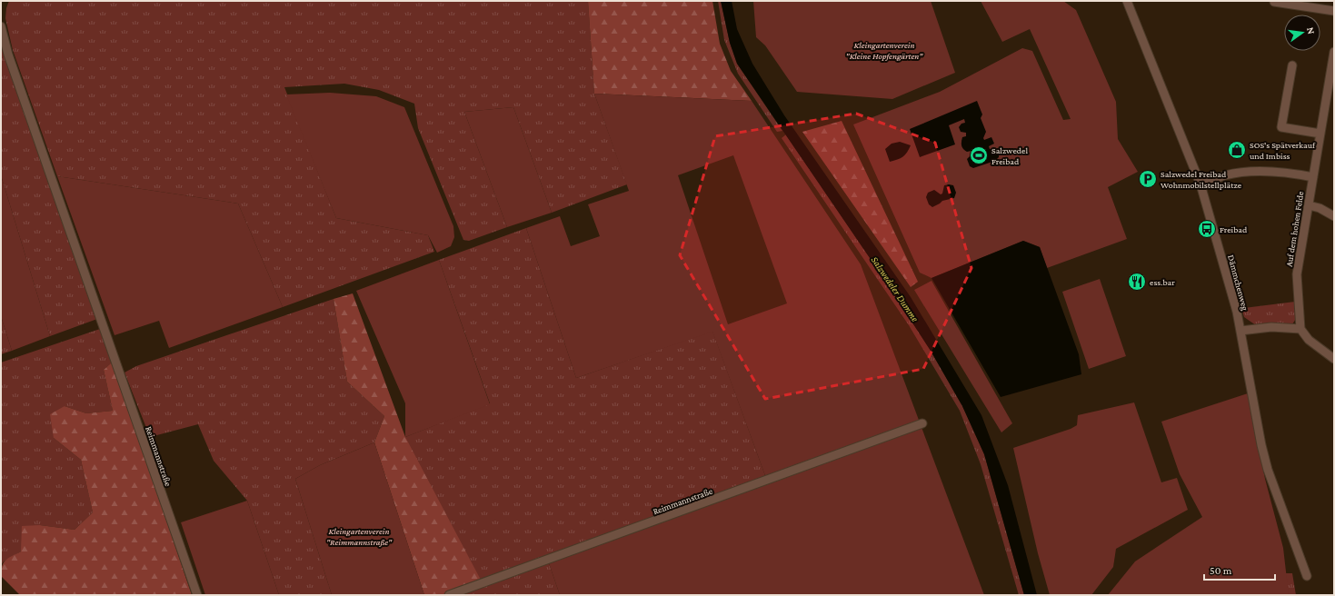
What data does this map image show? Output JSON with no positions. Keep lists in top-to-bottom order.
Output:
{
  "streets": {
    "street": ["Auf dem hohen Felde", "Dämmchenweg", "Reimmannstraße"]
  },
  "water": ["Salzwedeler Dumme"],
  "parks": ["Kleingartenverein \"Kleine Hopfengärten\"", "Kleingartenverein \"Reimmannstraße\""],
  "places": {
    "shop": ["SOS's Spätverkauf und Imbiss"],
    "sports": ["Salzwedel Freibad"],
    "parking": ["Salzwedel Freibad Wohnmobilstellplätze"],
    "bus stop": ["Freibad"],
    "restaurant": ["ess.bar"]
  },
  "scale_bar": "50 m",
  "north": "right"
}
